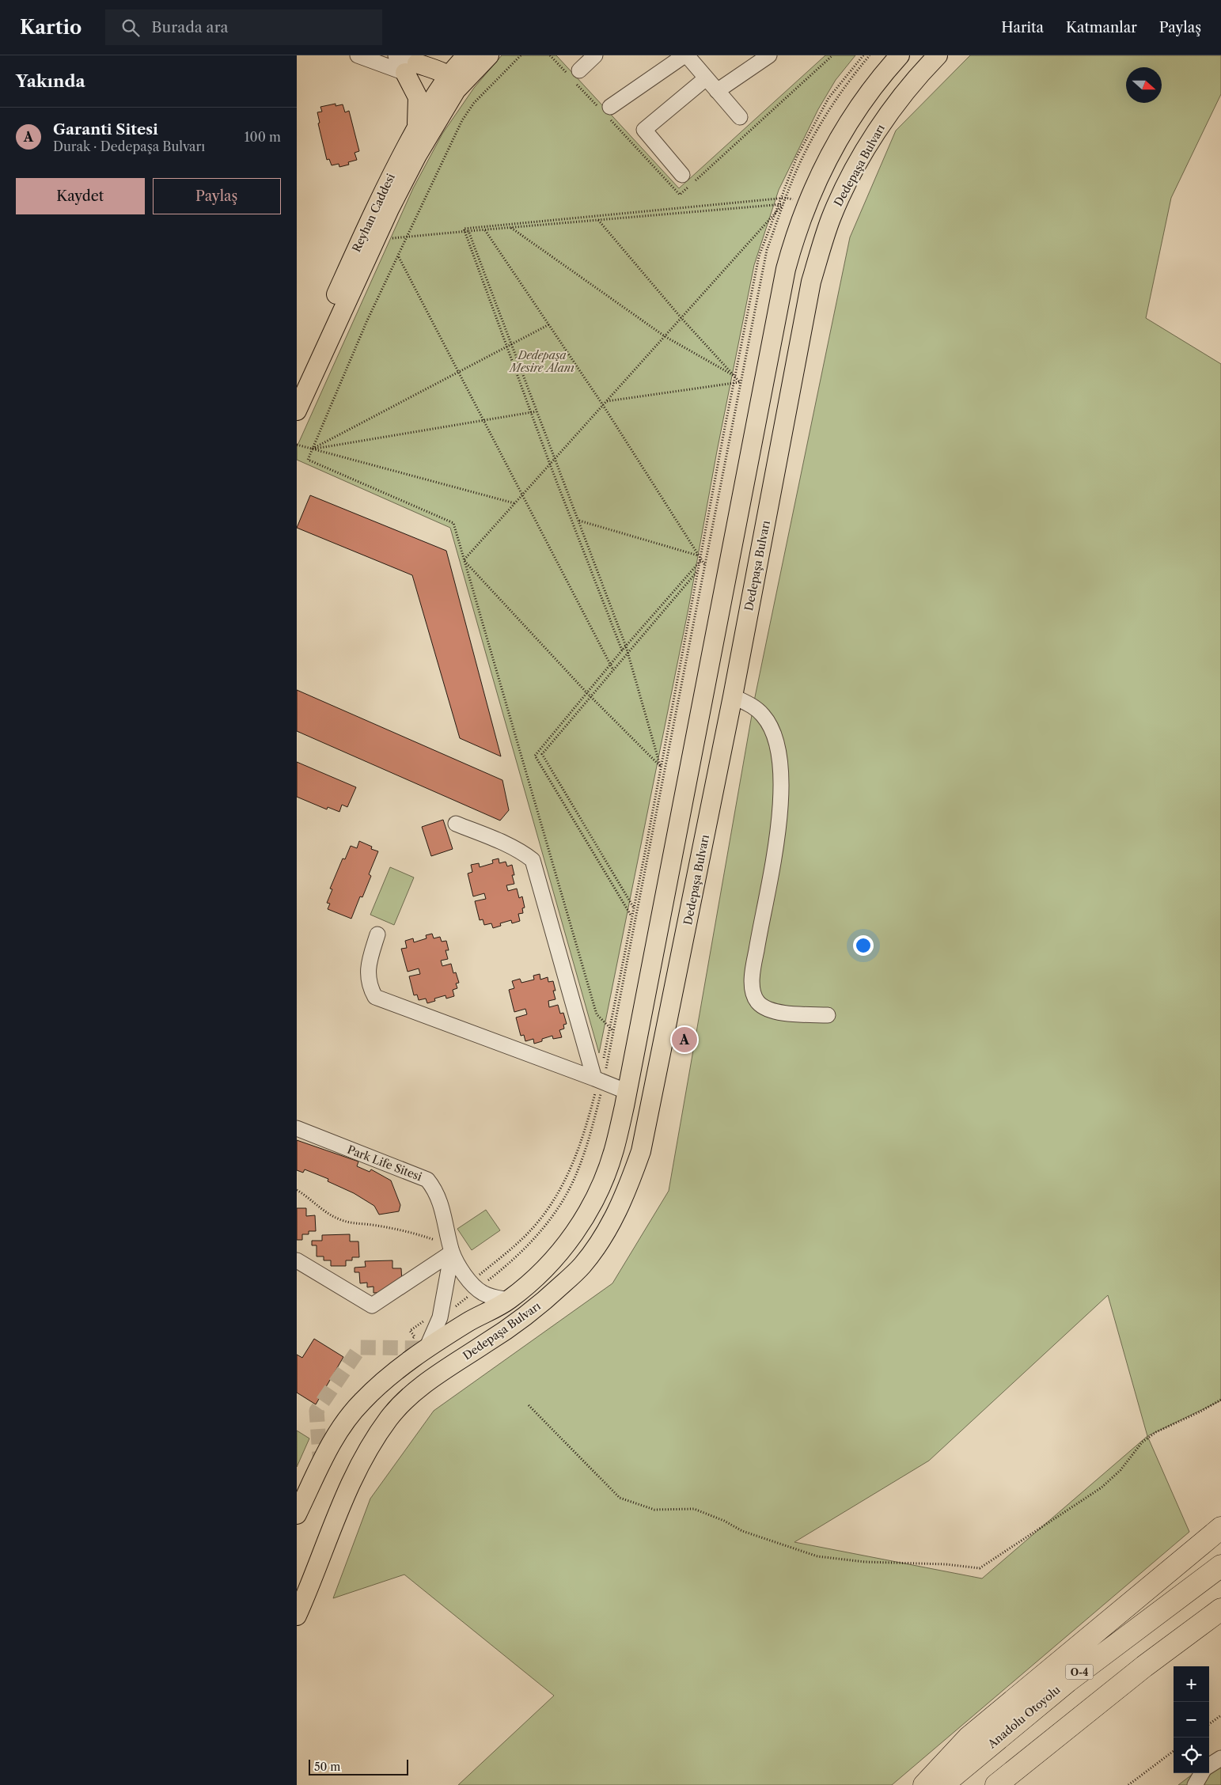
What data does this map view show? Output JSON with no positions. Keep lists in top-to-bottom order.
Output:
{
  "streets": {
    "highway": ["O-4", "Anadolu Otoyolu"],
    "main road": ["Dedepaşa Bulvarı", "Reyhan Caddesi"],
    "street": ["Park Life Sitesi"]
  },
  "parks": ["Dedepaşa Mesire Alanı"],
  "scale_bar": "50 m",
  "north": "right",
  "page": {
    "header": "Kartio",
    "search": "Burada ara",
    "nav": ["Harita", "Katmanlar", "Paylaş"],
    "heading": "Yakında",
    "list": [
      {
        "mark": "A",
        "name": "Garanti Sitesi",
        "note": "Durak · Dedepaşa Bulvarı",
        "value": "100 m"
      }
    ],
    "buttons": ["Kaydet", "Paylaş"],
    "pins": "A",
    "map_buttons": ["+", "−"],
    "scale": "50 m"
  }
}
